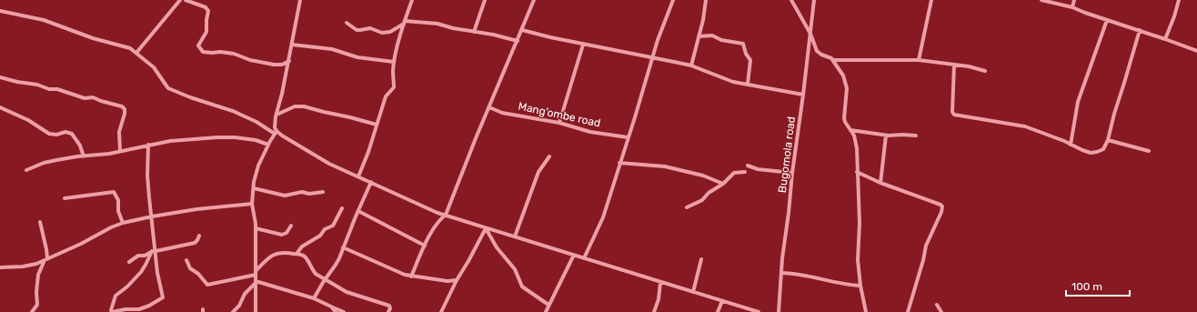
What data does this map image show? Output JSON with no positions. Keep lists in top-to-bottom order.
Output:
{
  "streets": {
    "street": ["Mang'ombe road", "Bugomola road"]
  },
  "scale_bar": "100 m"
}
